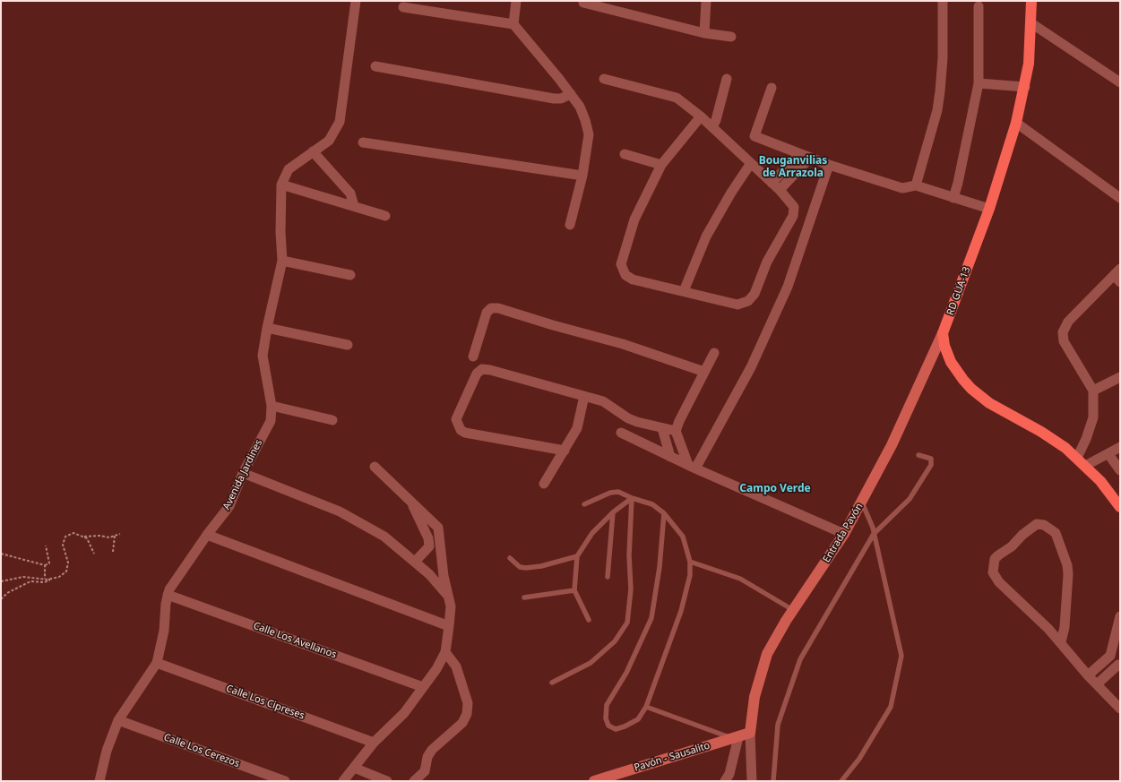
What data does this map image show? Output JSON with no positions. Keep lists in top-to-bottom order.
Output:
{
  "streets": {
    "main road": ["RD GUA-13"],
    "street": [
      "Avenida Jardines",
      "Entrada Pavón",
      "Calle Los Avellanos",
      "Calle Los Cipreses",
      "Calle Los Cerezos",
      "Pavón - Sausalito"
    ]
  },
  "crossings": [
    ["RD GUA-13", "Entrada Pavón"],
    ["Avenida Jardines", "Calle Los Avellanos"],
    ["Avenida Jardines", "Calle Los Cipreses"],
    ["Avenida Jardines", "Calle Los Cerezos"],
    ["Entrada Pavón", "Pavón - Sausalito"]
  ],
  "districts": ["Bouganvilias de Arrazola", "Campo Verde"]
}
